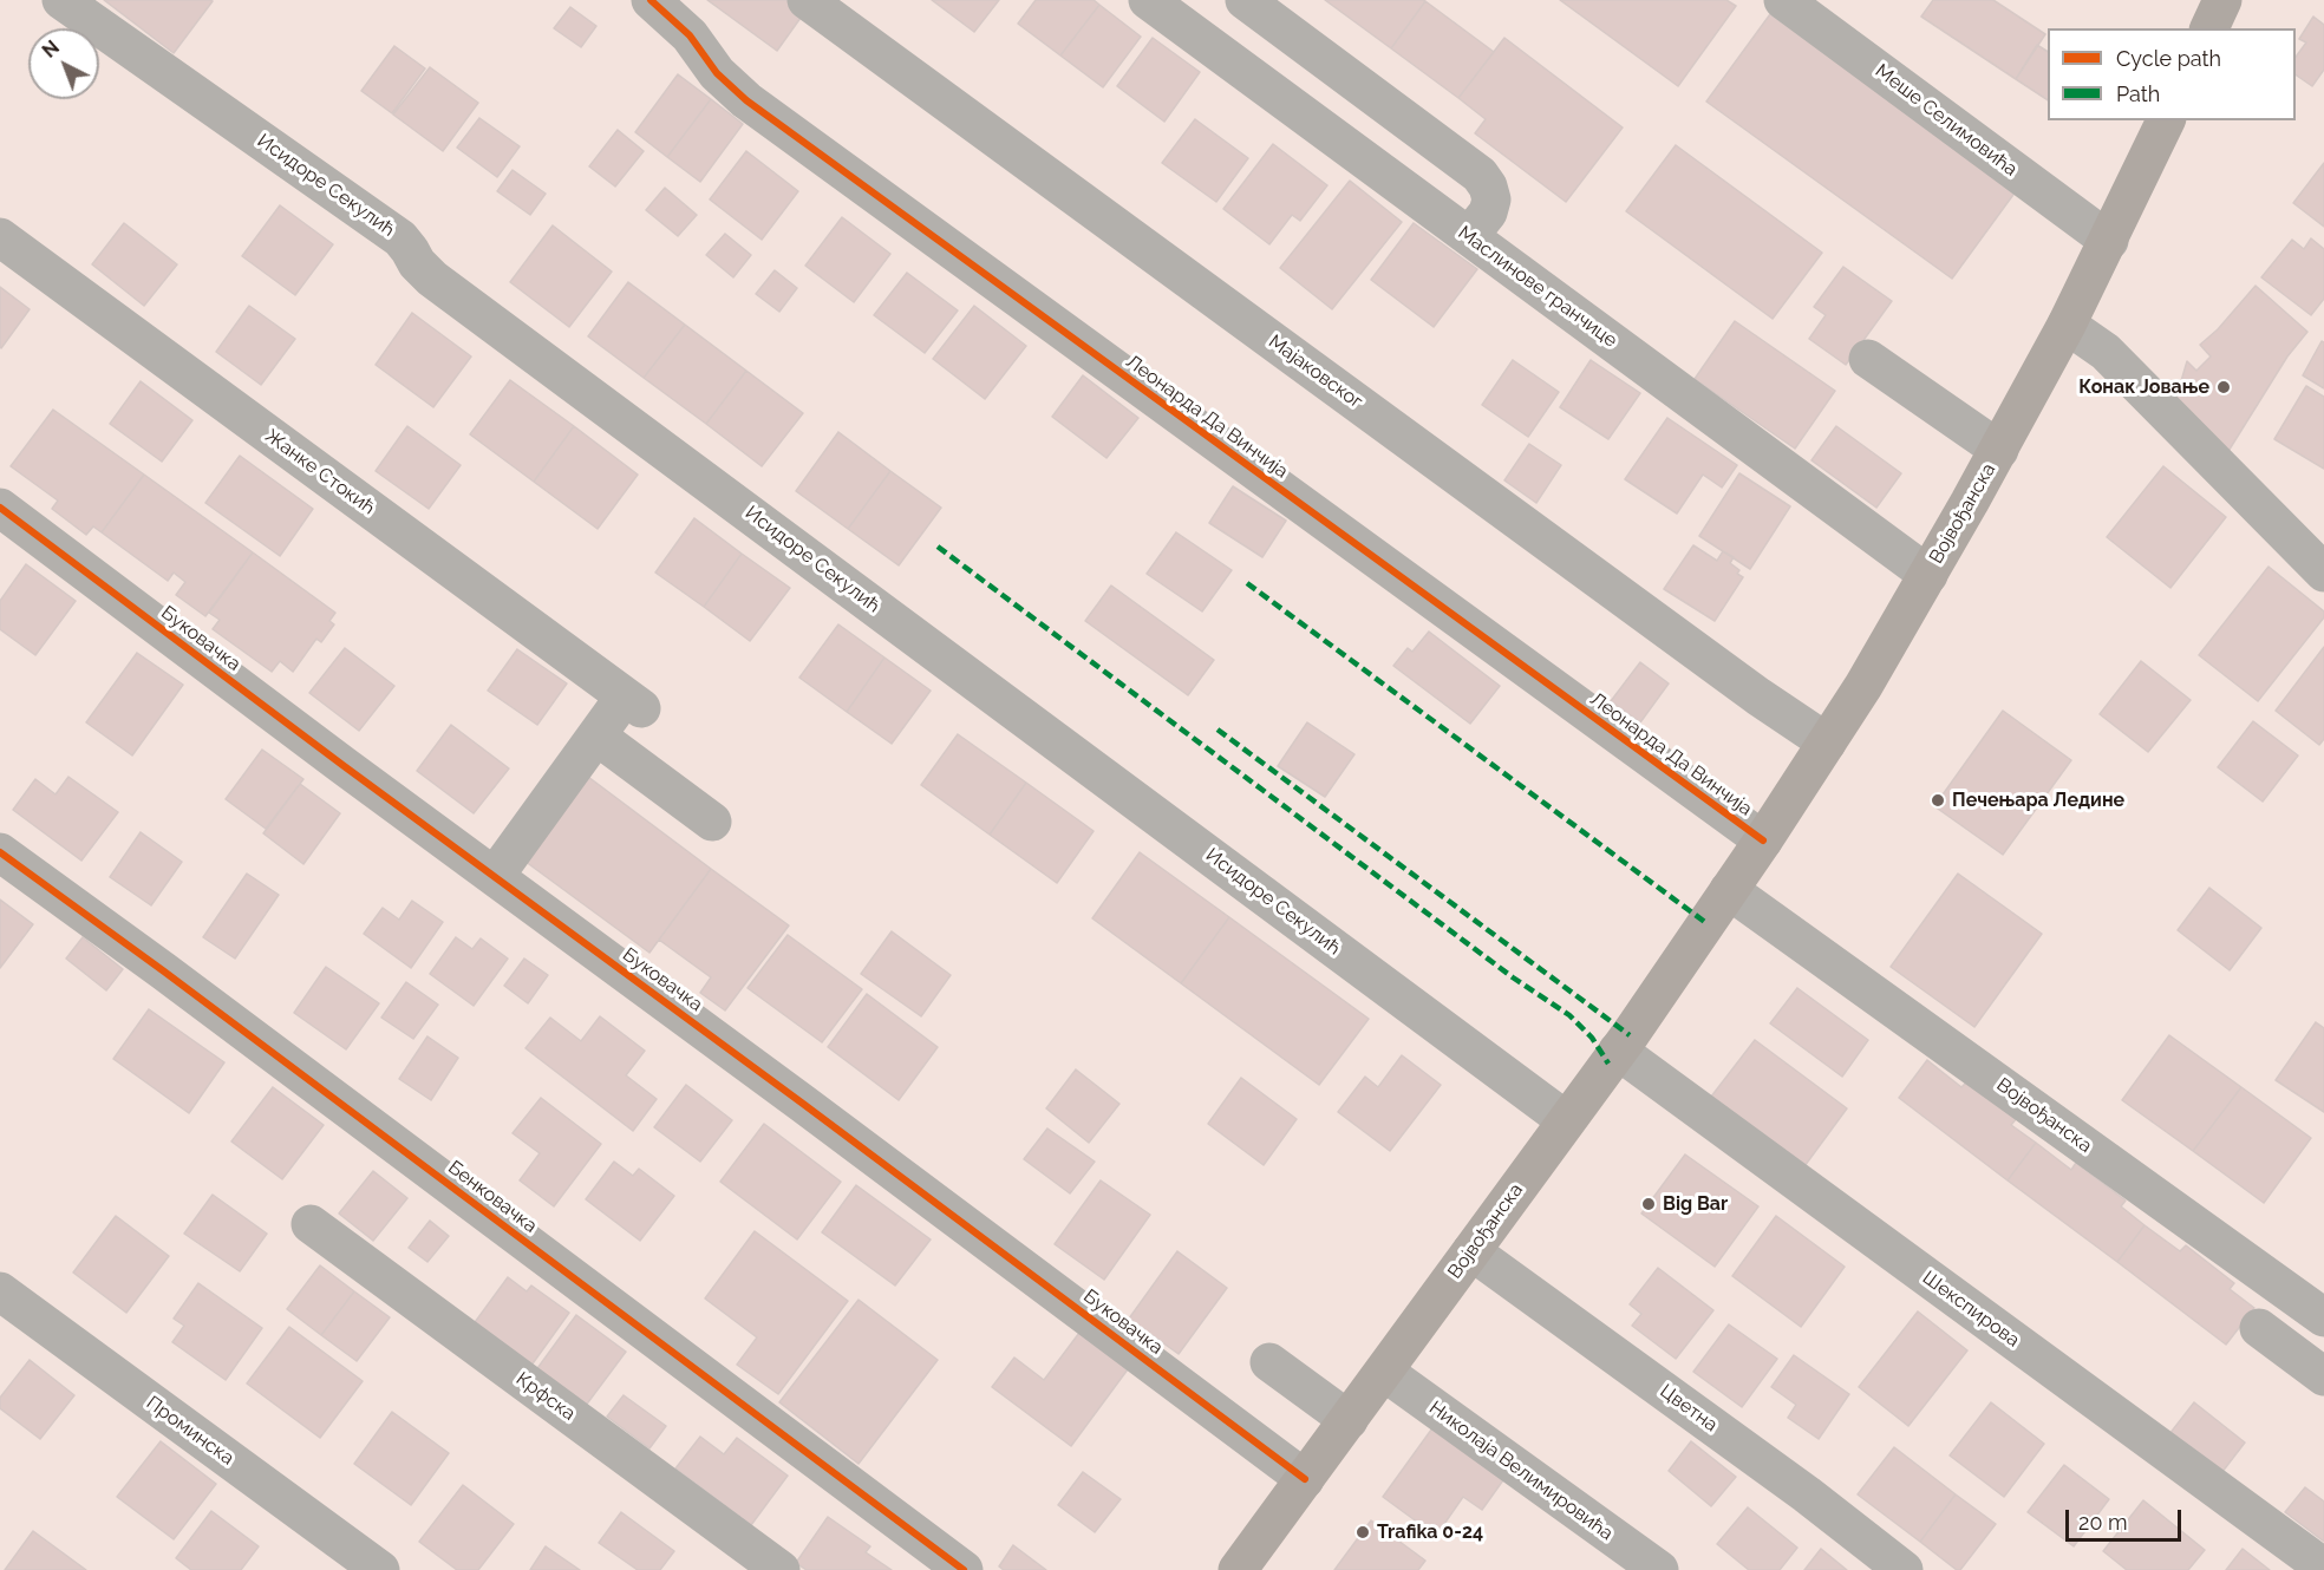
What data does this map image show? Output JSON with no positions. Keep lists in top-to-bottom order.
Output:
{
  "streets": {
    "main road": ["Војвођанска"],
    "street": [
      "Меше Селимовића",
      "Исидоре Секулић",
      "Маслинове гранчице",
      "Мајаковског",
      "Леонарда Да Винчија",
      "Жанке Стокић",
      "Буковачка",
      "Бенковачка",
      "Шекспирова",
      "Крфска",
      "Цветна",
      "Проминска",
      "Николаја Велимировића"
    ]
  },
  "crossings": [
    ["Меше Селимовића", "Војвођанска"],
    ["Исидоре Секулић", "Војвођанска"],
    ["Маслинове гранчице", "Војвођанска"],
    ["Мајаковског", "Војвођанска"],
    ["Леонарда Да Винчија", "Војвођанска"],
    ["Војвођанска", "Буковачка"],
    ["Војвођанска", "Шекспирова"],
    ["Војвођанска", "Цветна"],
    ["Војвођанска", "Николаја Велимировића"]
  ],
  "places": [
    "Конак Јовање",
    "Печењара Ледине",
    "Big Bar",
    "Trafika 0-24"
  ],
  "legend": ["Cycle path", "Path"],
  "scale_bar": "20 m",
  "north": "top left"
}
